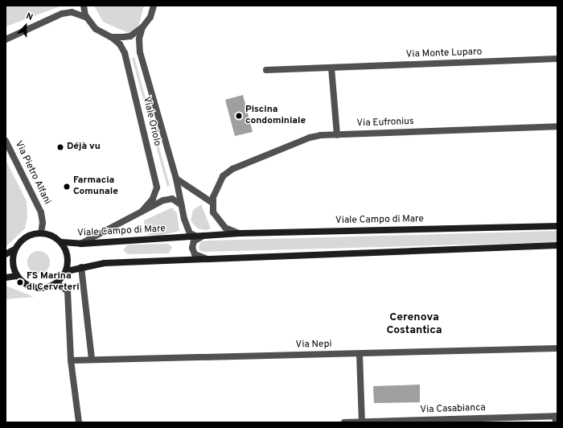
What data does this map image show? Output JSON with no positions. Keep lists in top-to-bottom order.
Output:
{
  "streets": {
    "street": [
      "Via Monte Luparo",
      "Viale Oriolo",
      "Via Eufronius",
      "Via Pietro Alfani",
      "Viale Campo di Mare",
      "Via Nepi",
      "Via Casabianca"
    ]
  },
  "crossings": [
    ["Viale Oriolo", "Viale Campo di Mare"],
    ["Via Pietro Alfani", "Viale Campo di Mare"]
  ],
  "districts": ["Cerenova Costantica"],
  "places": [
    "Piscina condominiale",
    "Déjà vu",
    "Farmacia Comunale",
    "FS Marina di Cerveteri"
  ],
  "north": "top"
}
